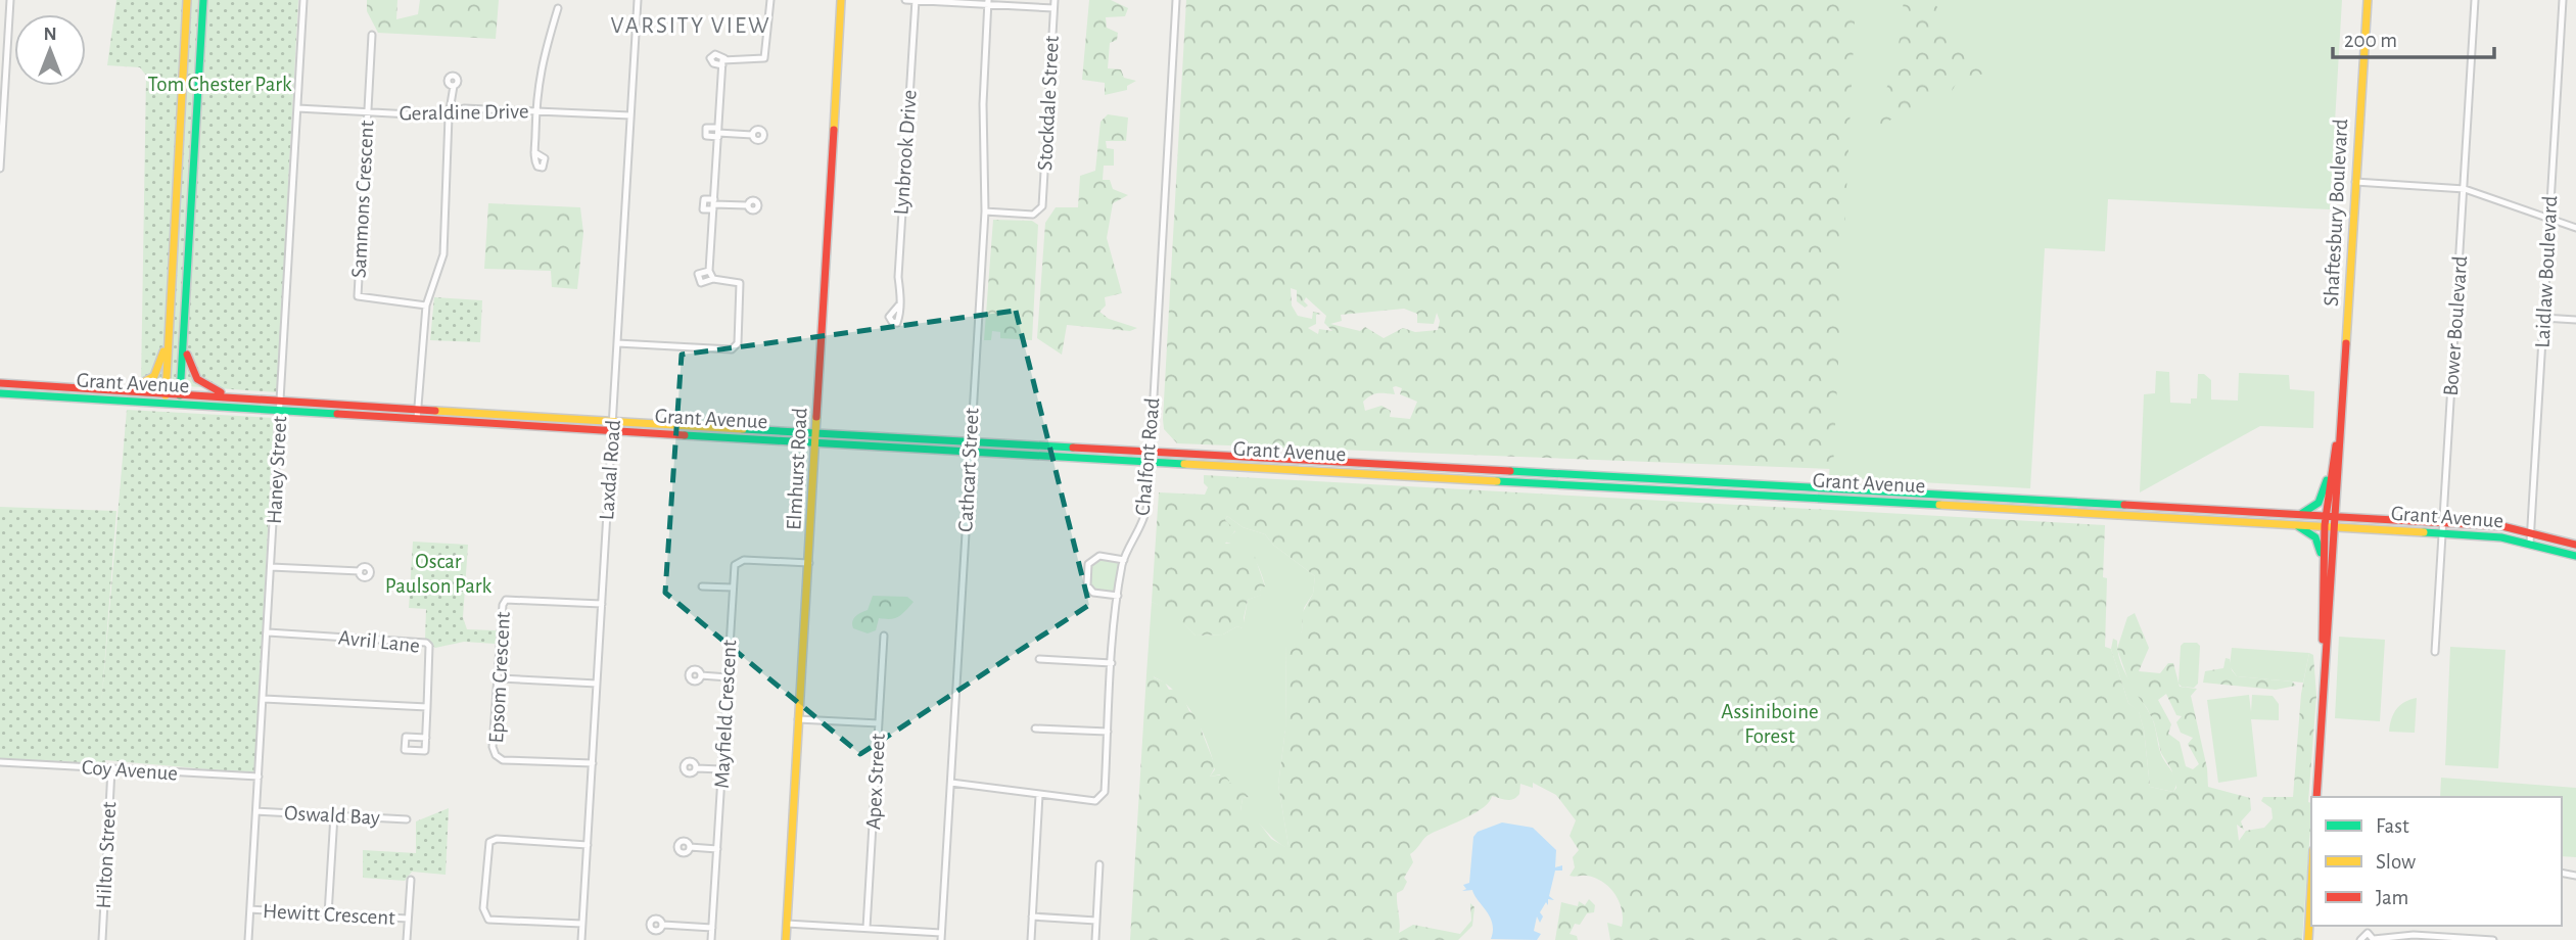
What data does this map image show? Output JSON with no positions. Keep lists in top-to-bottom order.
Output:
{
  "streets": {
    "main road": ["Shaftesbury Boulevard", "Grant Avenue", "Elmhurst Road"],
    "street": [
      "Stockdale Street",
      "Geraldine Drive",
      "Lynbrook Drive",
      "Sammons Crescent",
      "Laidlaw Boulevard",
      "Bower Boulevard",
      "Chalfont Road",
      "Haney Street",
      "Laxdal Road",
      "Cathcart Street",
      "Avril Lane",
      "Epsom Crescent",
      "Mayfield Crescent",
      "Coy Avenue",
      "Apex Street",
      "Oswald Bay",
      "Hilton Street",
      "Hewitt Crescent"
    ]
  },
  "crossings": [
    ["Stockdale Street", "Cathcart Street"],
    ["Geraldine Drive", "Sammons Crescent"],
    ["Geraldine Drive", "Haney Street"],
    ["Geraldine Drive", "Laxdal Road"],
    ["Shaftesbury Boulevard", "Grant Avenue"],
    ["Laidlaw Boulevard", "Grant Avenue"],
    ["Bower Boulevard", "Grant Avenue"],
    ["Grant Avenue", "Chalfont Road"],
    ["Grant Avenue", "Elmhurst Road"],
    ["Grant Avenue", "Haney Street"],
    ["Grant Avenue", "Laxdal Road"],
    ["Grant Avenue", "Cathcart Street"],
    ["Chalfont Road", "Cathcart Street"],
    ["Elmhurst Road", "Mayfield Crescent"],
    ["Haney Street", "Avril Lane"],
    ["Haney Street", "Coy Avenue"],
    ["Haney Street", "Oswald Bay"],
    ["Haney Street", "Hewitt Crescent"],
    ["Laxdal Road", "Epsom Crescent"],
    ["Coy Avenue", "Hilton Street"]
  ],
  "districts": ["VARSITY VIEW"],
  "parks": ["Tom Chester Park", "Oscar Paulson Park", "Assiniboine Forest"],
  "legend": ["Fast", "Slow", "Jam"],
  "scale_bar": "200 m",
  "north": "top"
}
